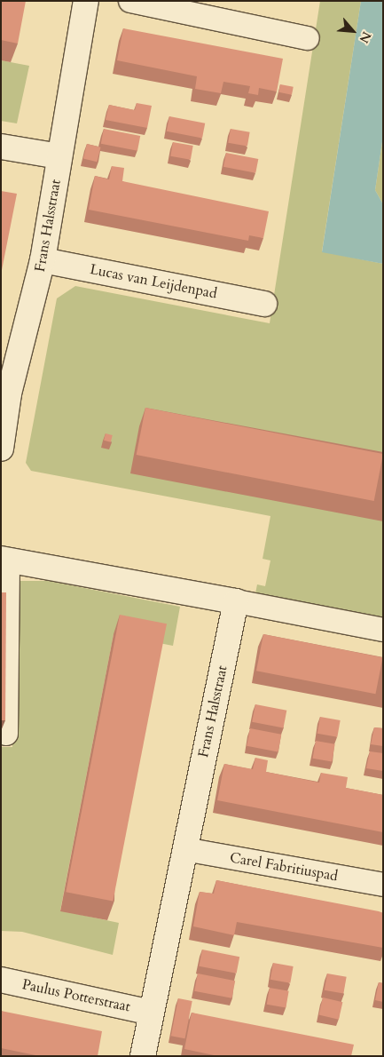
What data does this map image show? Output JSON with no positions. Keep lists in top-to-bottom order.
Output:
{
  "streets": {
    "street": [
      "Frans Halsstraat",
      "Lucas van Leijdenpad",
      "Carel Fabritiuspad",
      "Paulus Potterstraat"
    ]
  },
  "crossings": [
    ["Frans Halsstraat", "Lucas van Leijdenpad"],
    ["Frans Halsstraat", "Carel Fabritiuspad"],
    ["Frans Halsstraat", "Paulus Potterstraat"]
  ],
  "north": "bottom right"
}
